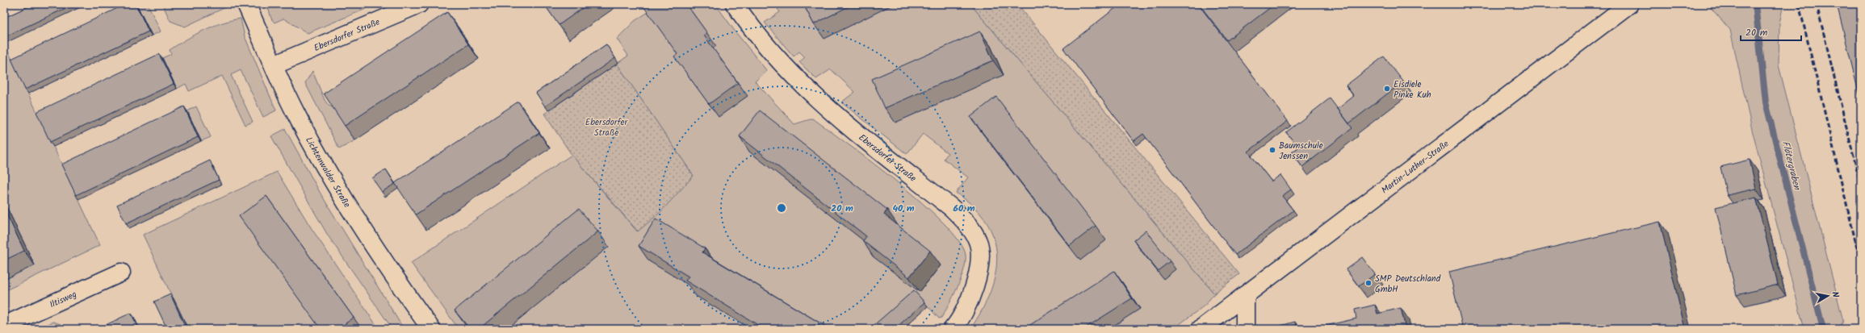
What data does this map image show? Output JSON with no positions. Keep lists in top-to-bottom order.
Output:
{
  "streets": {
    "street": [
      "Ebersdorfer Straße",
      "Martin-Luther-Straße",
      "Lichtenwalder Straße",
      "Iltisweg"
    ]
  },
  "crossings": [
    ["Ebersdorfer Straße", "Lichtenwalder Straße"]
  ],
  "water": ["Flötergraben"],
  "parks": ["Ebersdorfer Straße"],
  "places": ["Eisdiele Pinke Kuh", "Baumschule Jenssen", "SMP Deutschland GmbH"],
  "scale_bar": "20 m",
  "north": "right",
  "rings": ["20 m", "40 m", "60 m"]
}
